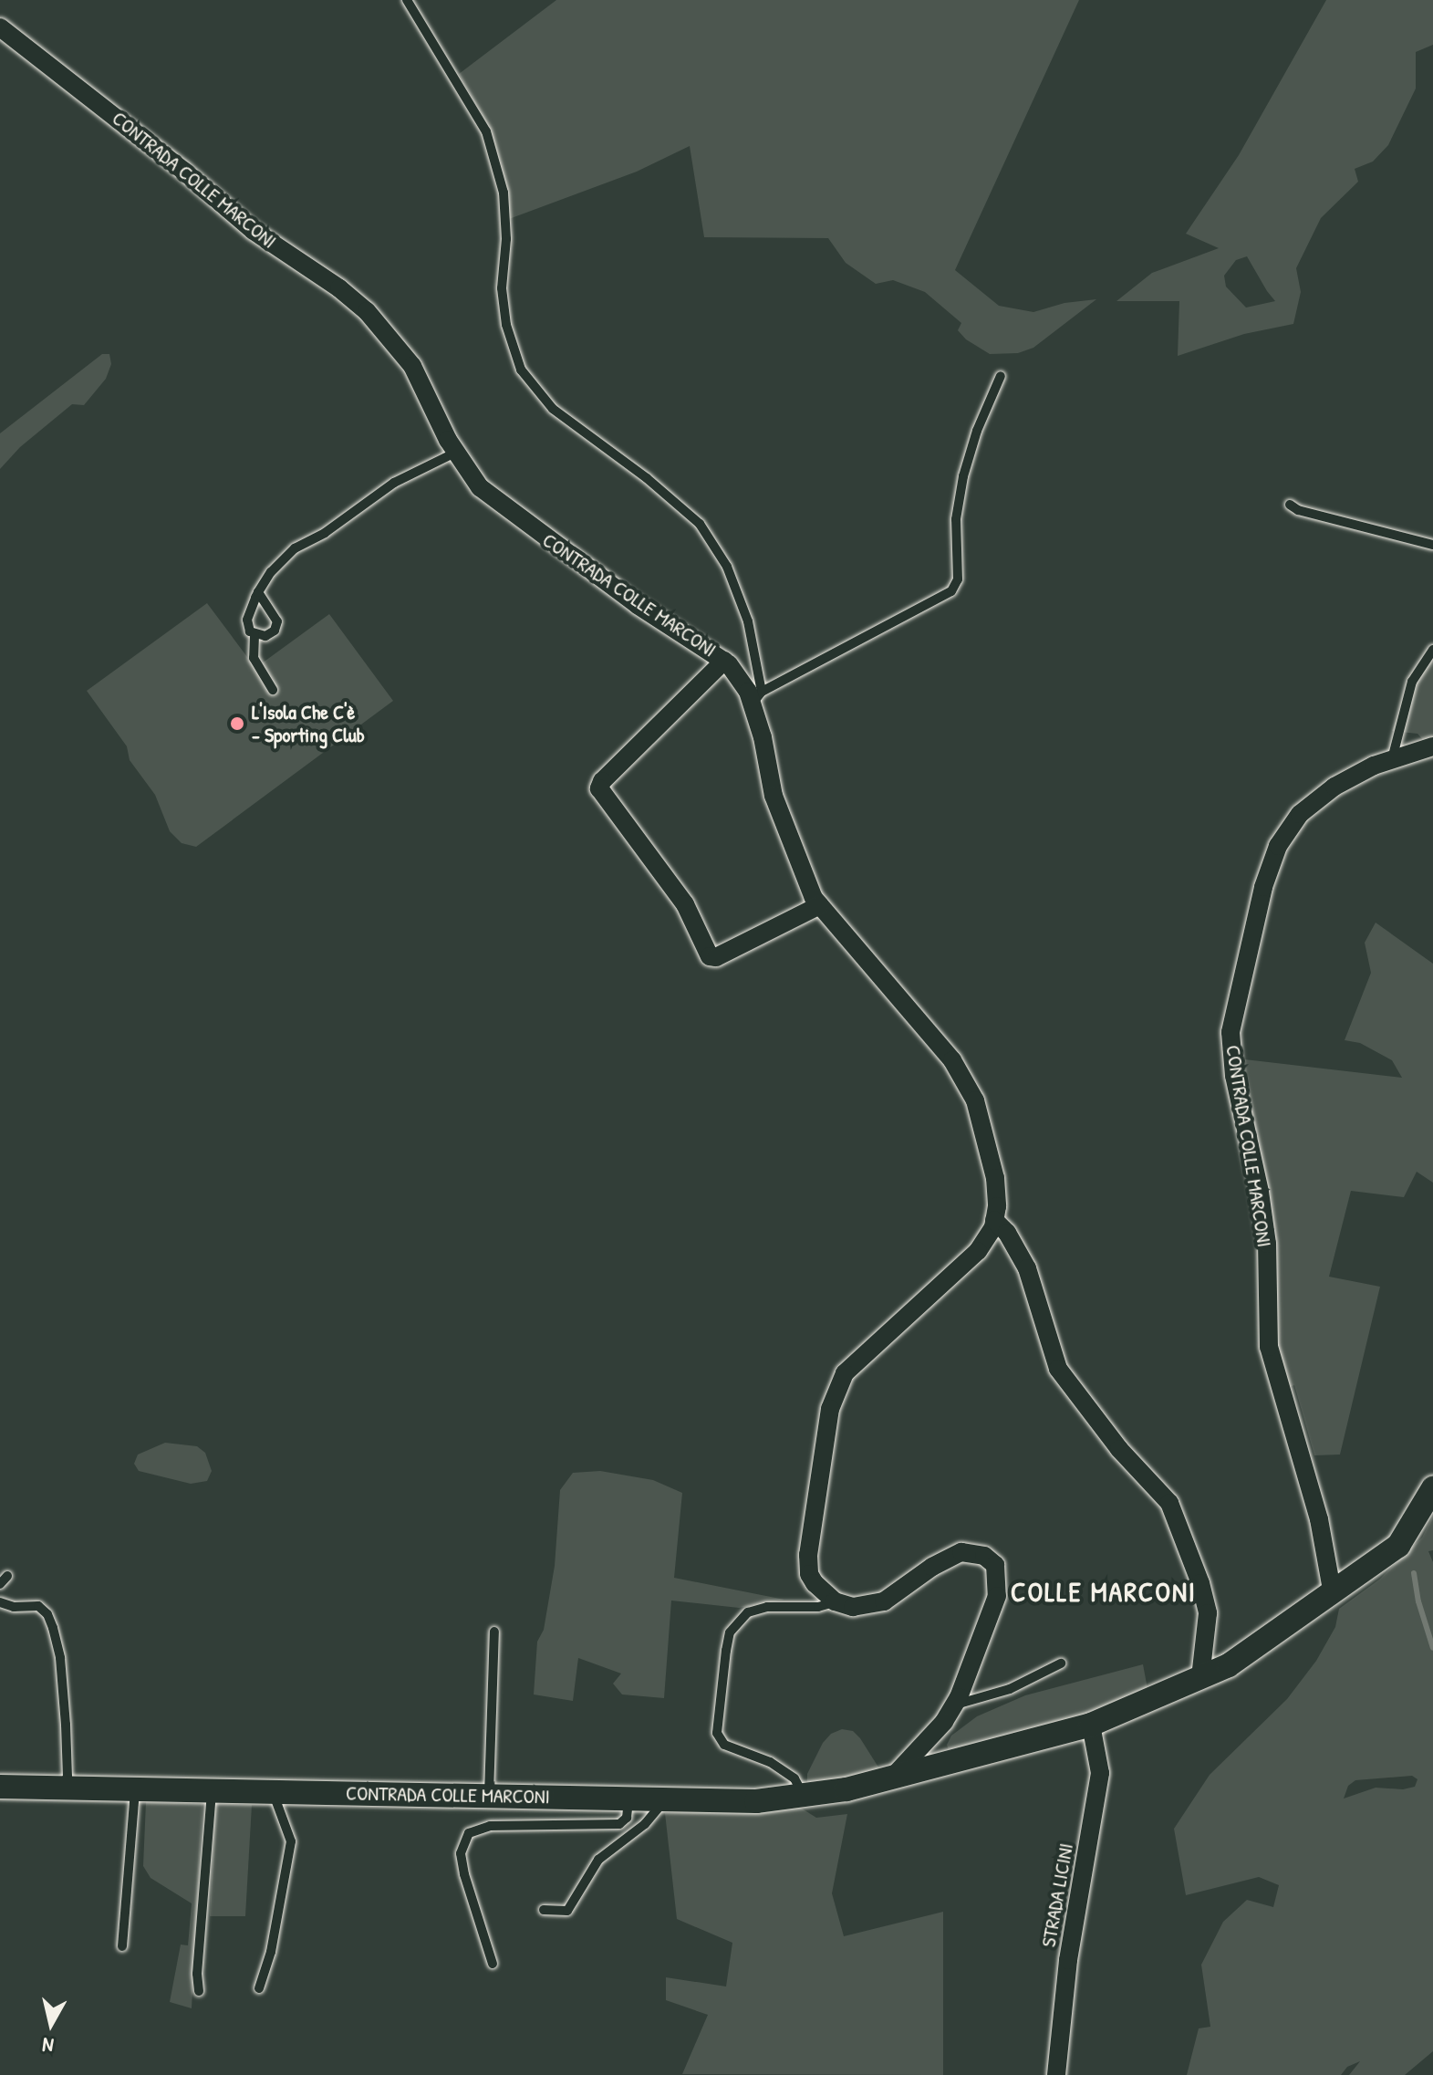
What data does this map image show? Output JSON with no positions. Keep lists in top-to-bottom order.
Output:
{
  "streets": {
    "street": ["CONTRADA COLLE MARCONI", "STRADA LICINI"]
  },
  "crossings": [
    ["CONTRADA COLLE MARCONI", "STRADA LICINI"]
  ],
  "districts": ["COLLE MARCONI"],
  "places": ["L'Isola Che C'è - Sporting Club"],
  "north": "bottom"
}
